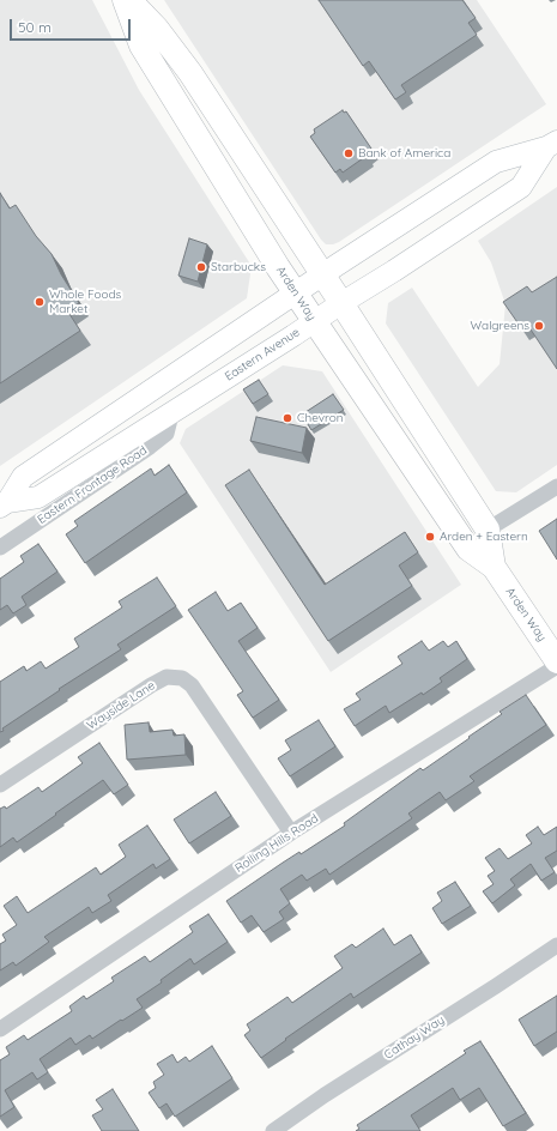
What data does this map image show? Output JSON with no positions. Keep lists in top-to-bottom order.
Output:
{
  "streets": {
    "main road": ["Arden Way", "Eastern Avenue"],
    "street": [
      "Eastern Frontage Road",
      "Wayside Lane",
      "Rolling Hills Road",
      "Cathay Way"
    ]
  },
  "crossings": [
    ["Arden Way", "Eastern Avenue"],
    ["Eastern Avenue", "Eastern Frontage Road"],
    ["Wayside Lane", "Rolling Hills Road"]
  ],
  "places": [
    "Bank of America",
    "Starbucks",
    "Whole Foods Market",
    "Walgreens",
    "Chevron",
    "Arden + Eastern"
  ],
  "scale_bar": "50 m"
}
